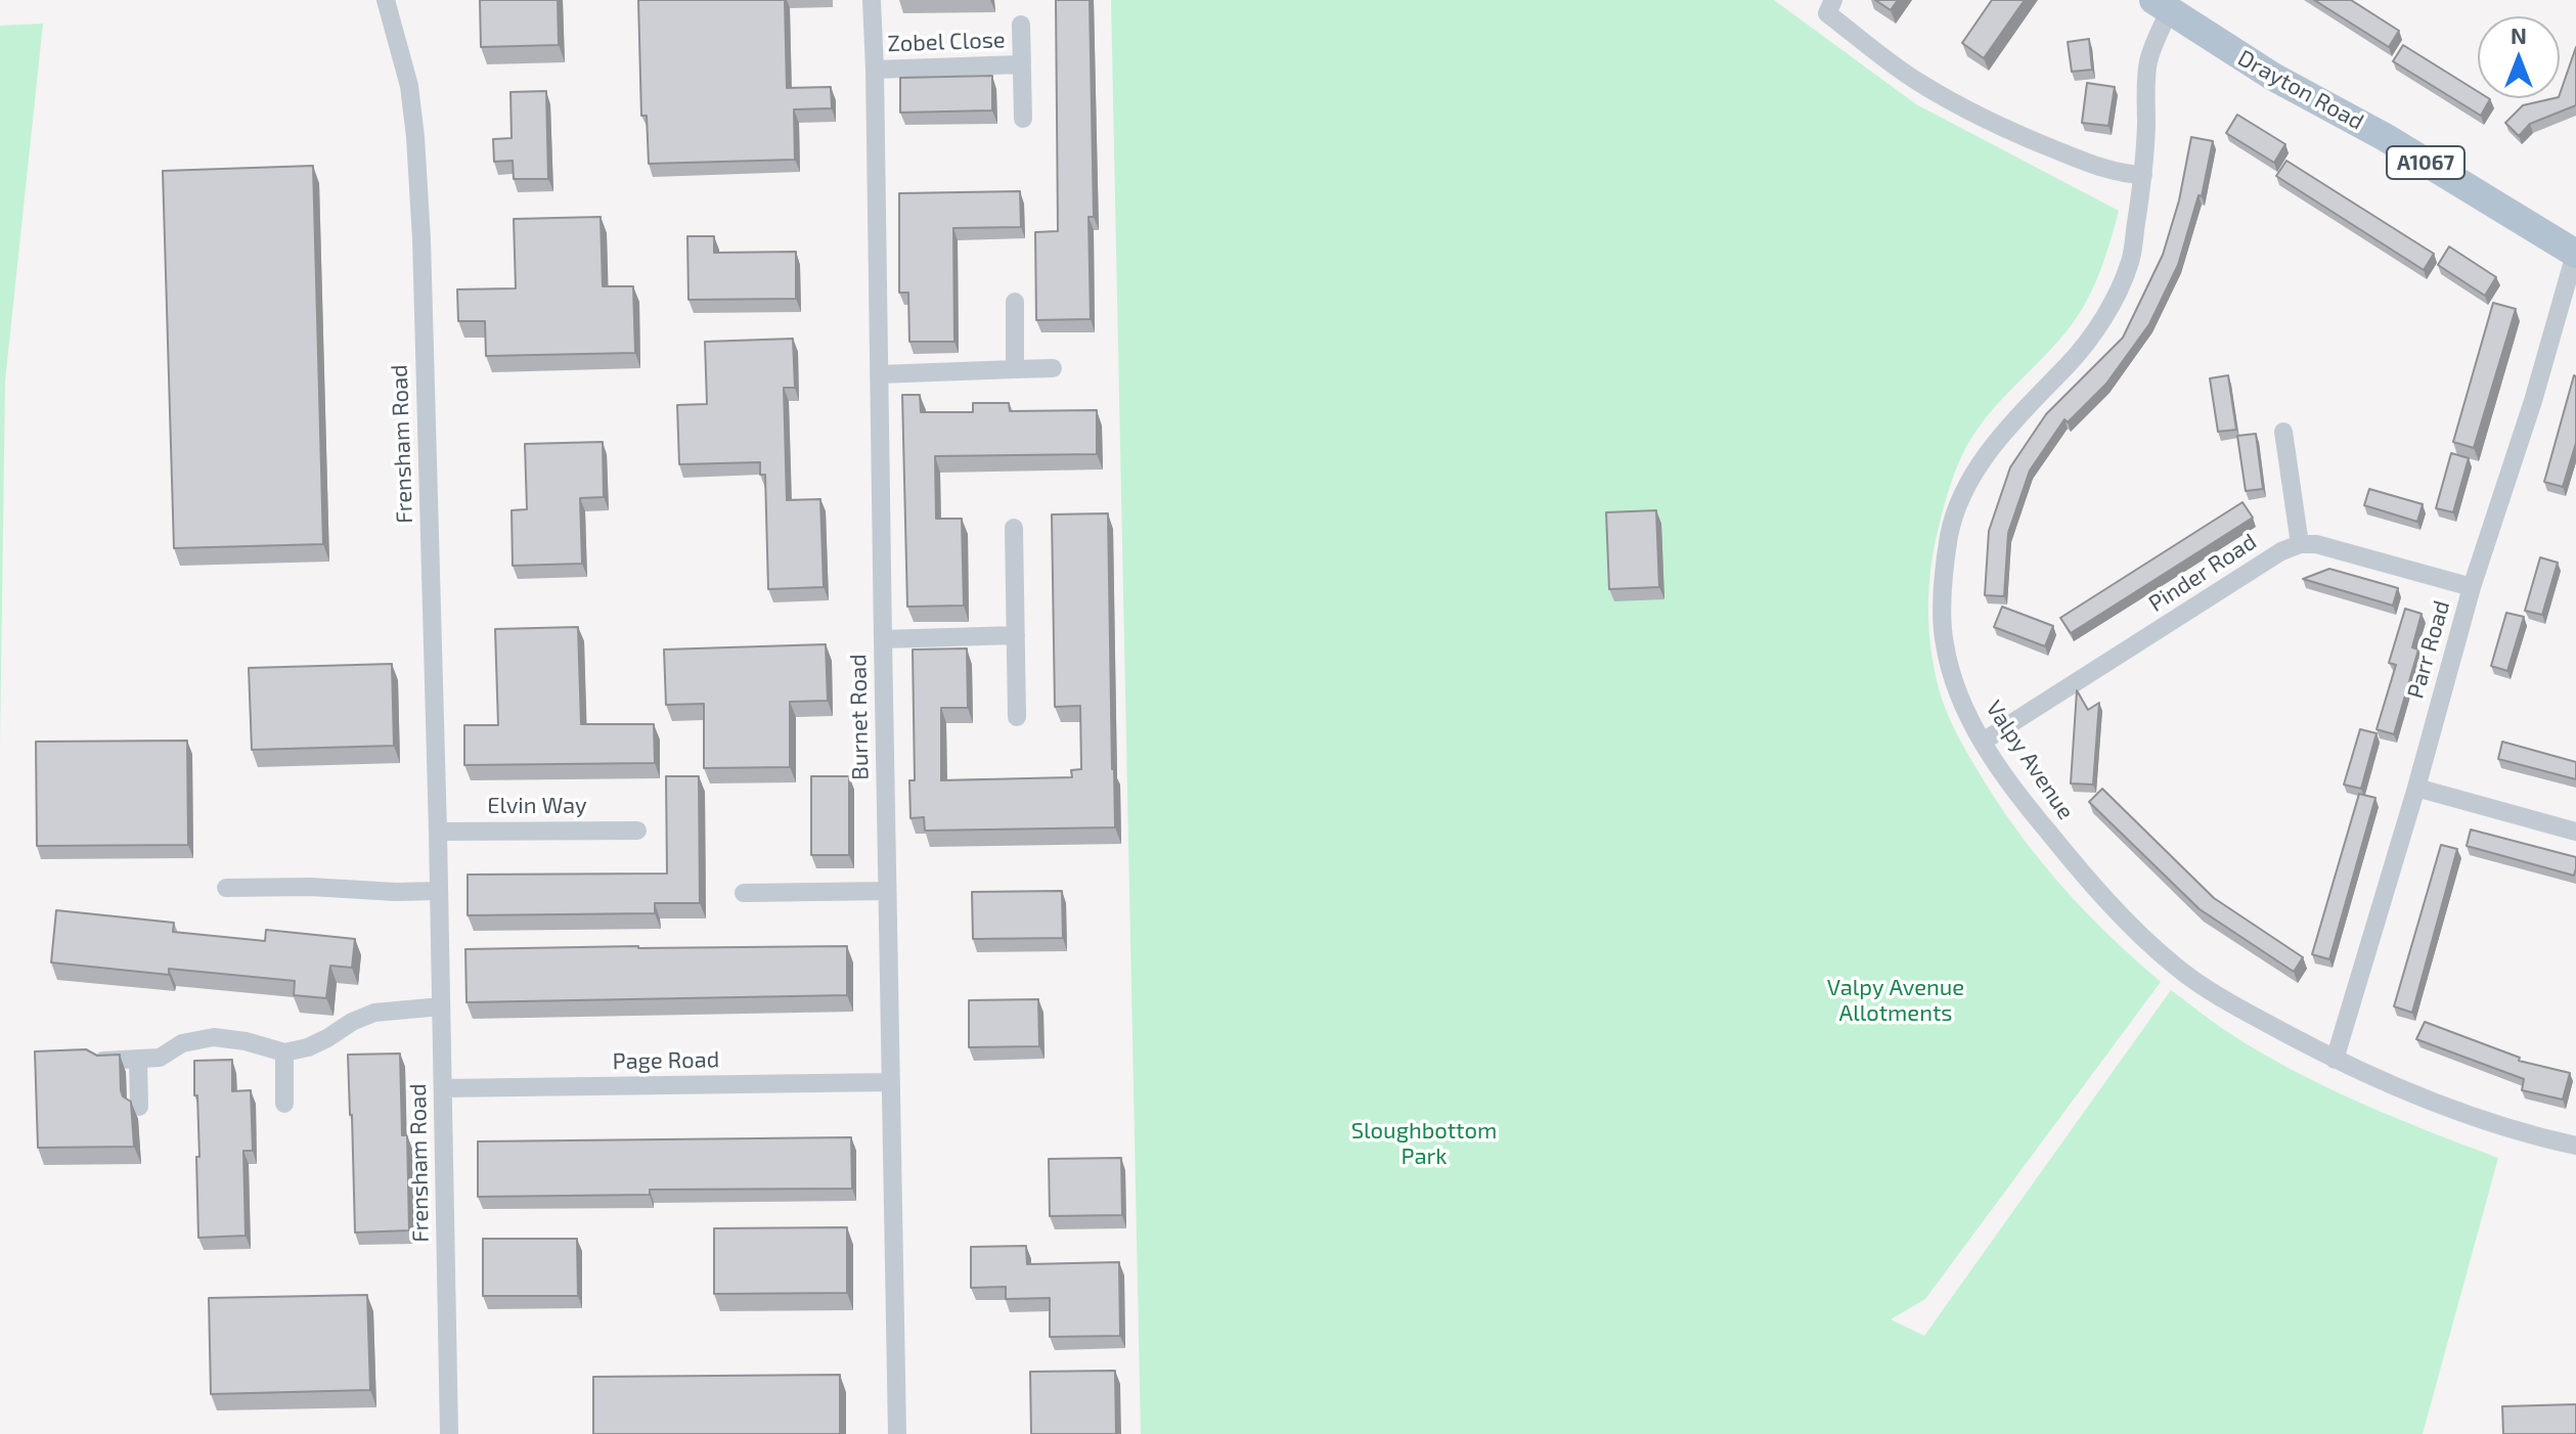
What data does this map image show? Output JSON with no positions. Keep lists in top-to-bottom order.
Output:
{
  "streets": {
    "main road": ["Drayton Road", "A1067"],
    "street": [
      "Zobel Close",
      "Frensham Road",
      "Pinder Road",
      "Parr Road",
      "Burnet Road",
      "Valpy Avenue",
      "Elvin Way",
      "Page Road"
    ]
  },
  "crossings": [
    ["Zobel Close", "Burnet Road"],
    ["Drayton Road", "Parr Road"],
    ["Drayton Road", "Valpy Avenue"],
    ["Frensham Road", "Elvin Way"],
    ["Frensham Road", "Page Road"],
    ["Pinder Road", "Valpy Avenue"],
    ["Parr Road", "Valpy Avenue"],
    ["Burnet Road", "Page Road"]
  ],
  "parks": ["Valpy Avenue Allotments", "Sloughbottom Park"],
  "north": "top"
}
